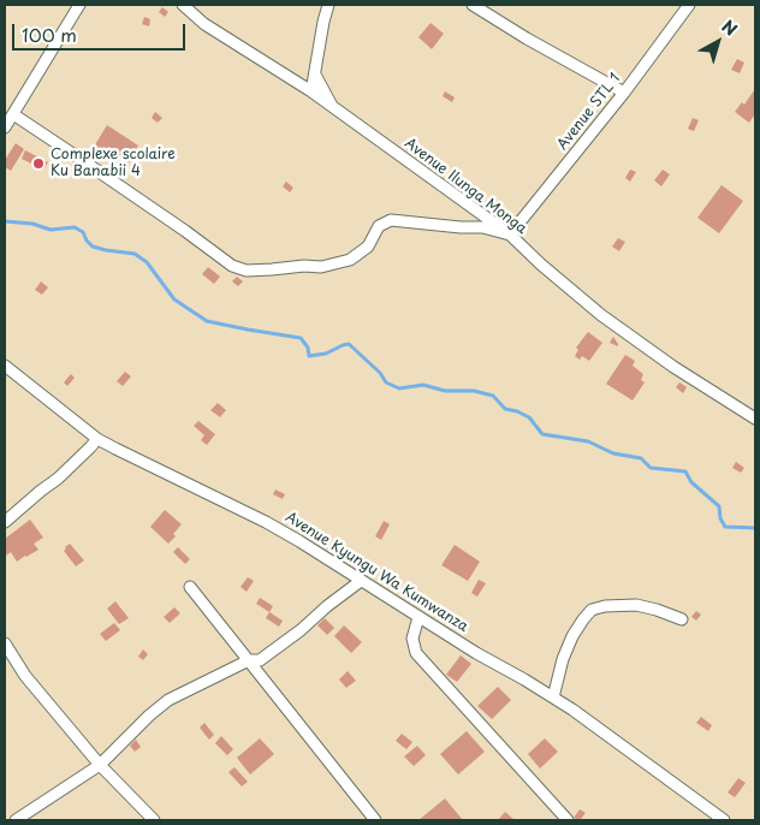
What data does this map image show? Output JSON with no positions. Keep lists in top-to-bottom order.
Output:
{
  "streets": {
    "street": ["Avenue STL 1", "Avenue Ilunga Monga", "Avenue Kyungu Wa Kumwanza"]
  },
  "crossings": [
    ["Avenue STL 1", "Avenue Ilunga Monga"]
  ],
  "places": ["Complexe scolaire Ku Banabii 4"],
  "scale_bar": "100 m",
  "north": "top right"
}
